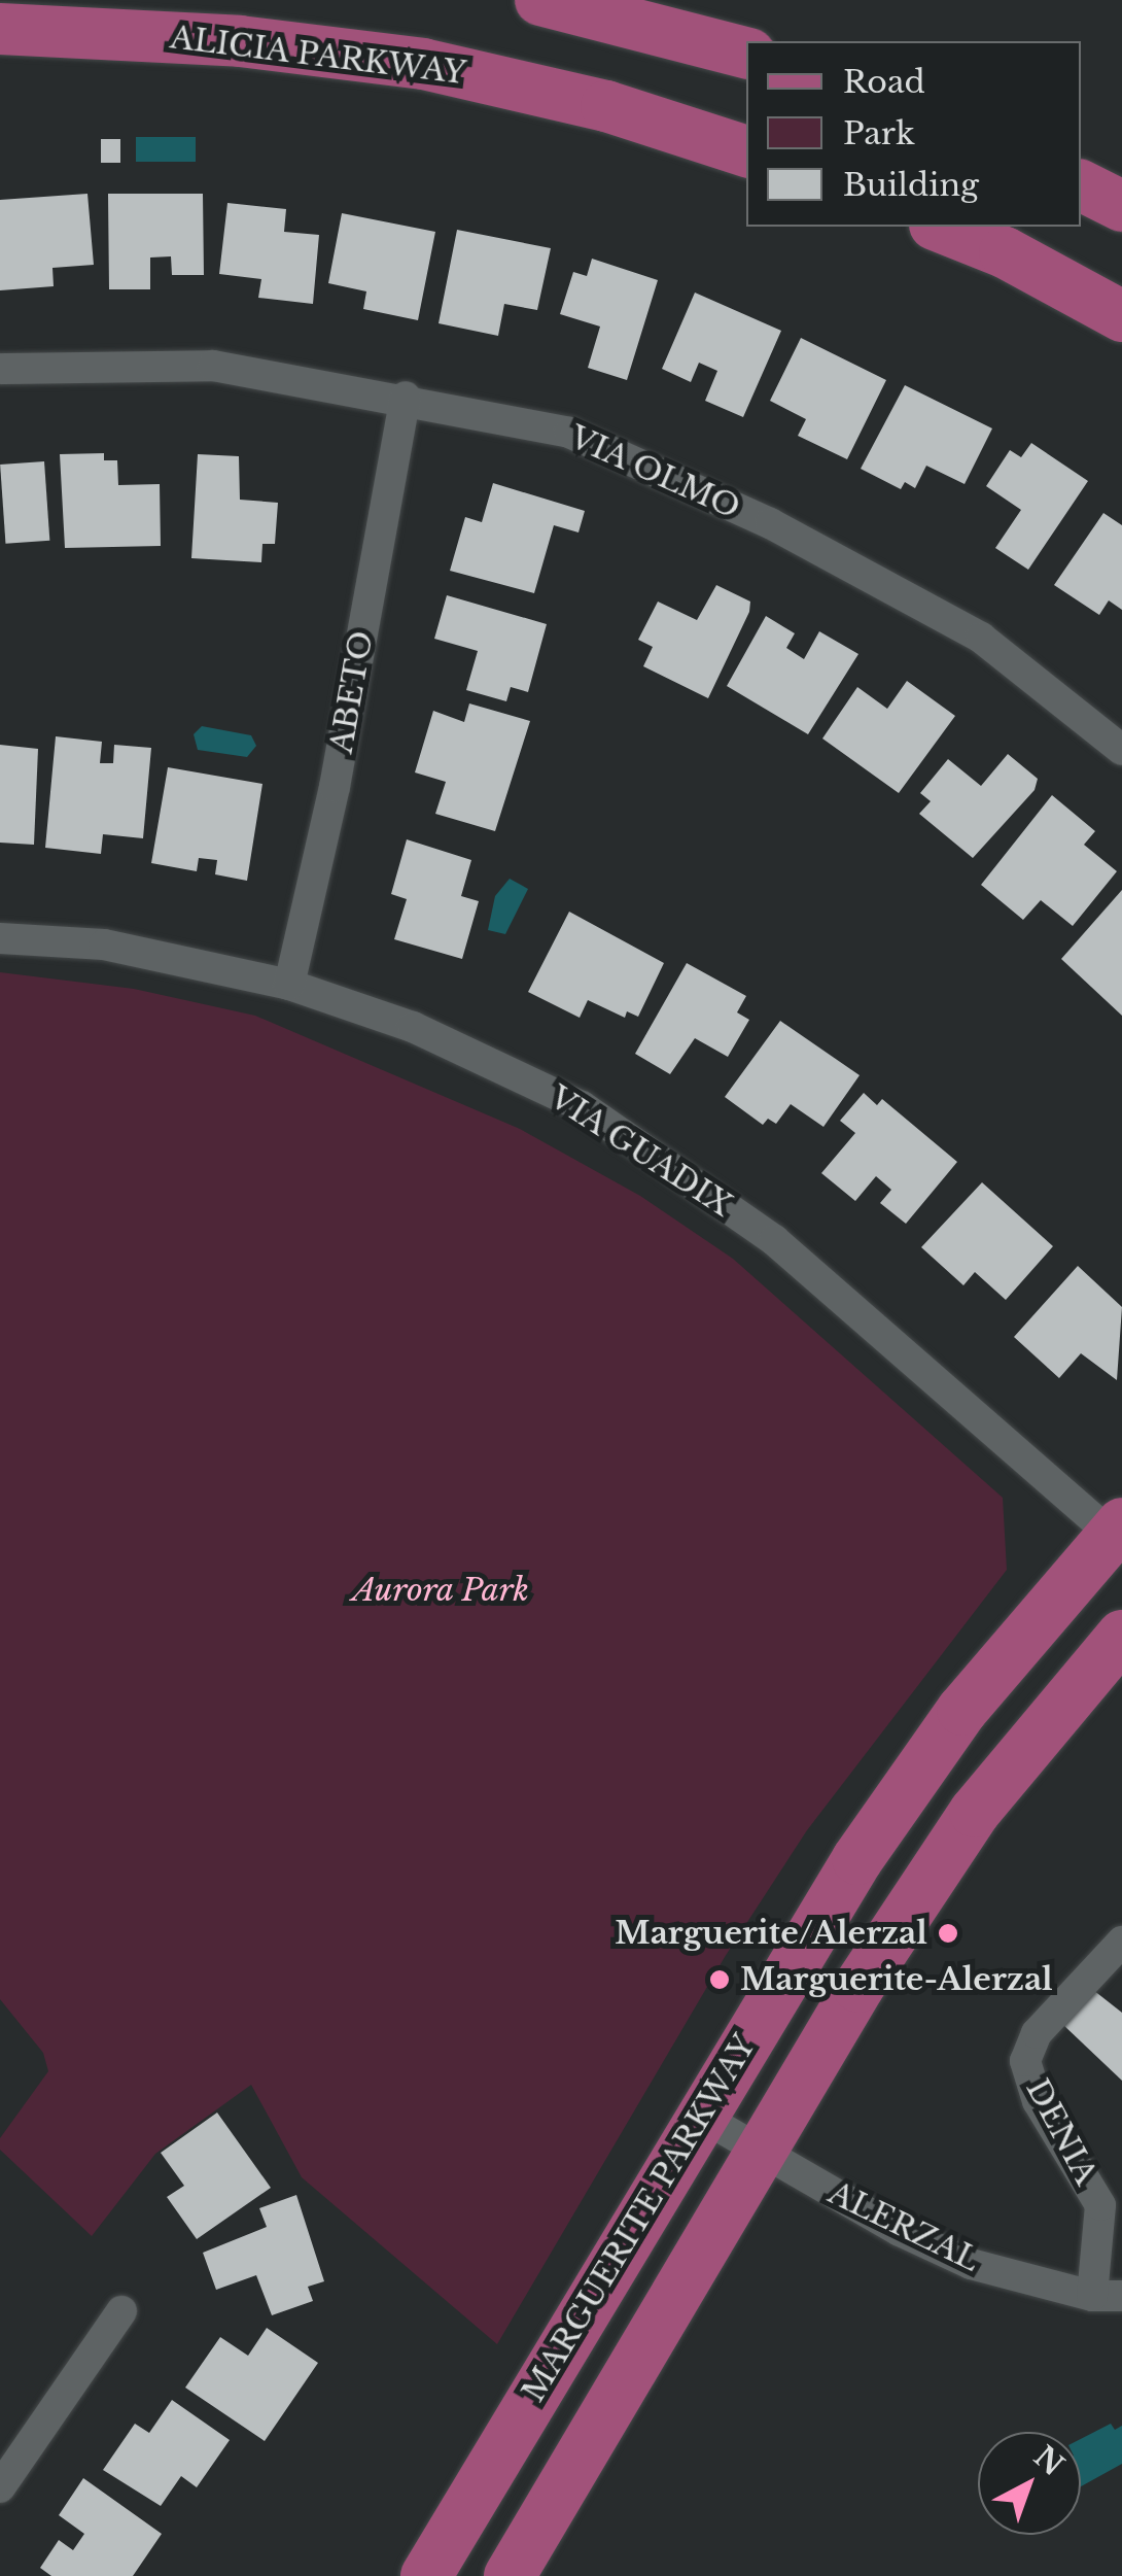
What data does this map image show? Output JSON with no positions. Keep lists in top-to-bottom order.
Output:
{
  "streets": {
    "main road": ["ALICIA PARKWAY", "MARGUERITE PARKWAY"],
    "street": [
      "VIA OLMO",
      "ABETO",
      "VIA GUADIX",
      "DENIA",
      "ALERZAL"
    ]
  },
  "crossings": [
    ["VIA OLMO", "ABETO"],
    ["ABETO", "VIA GUADIX"],
    ["VIA GUADIX", "MARGUERITE PARKWAY"],
    ["DENIA", "ALERZAL"],
    ["MARGUERITE PARKWAY", "ALERZAL"]
  ],
  "parks": ["Aurora Park"],
  "places": ["Marguerite/Alerzal", "Marguerite-Alerzal"],
  "legend": ["Road", "Park", "Building"],
  "north": "top right"
}
